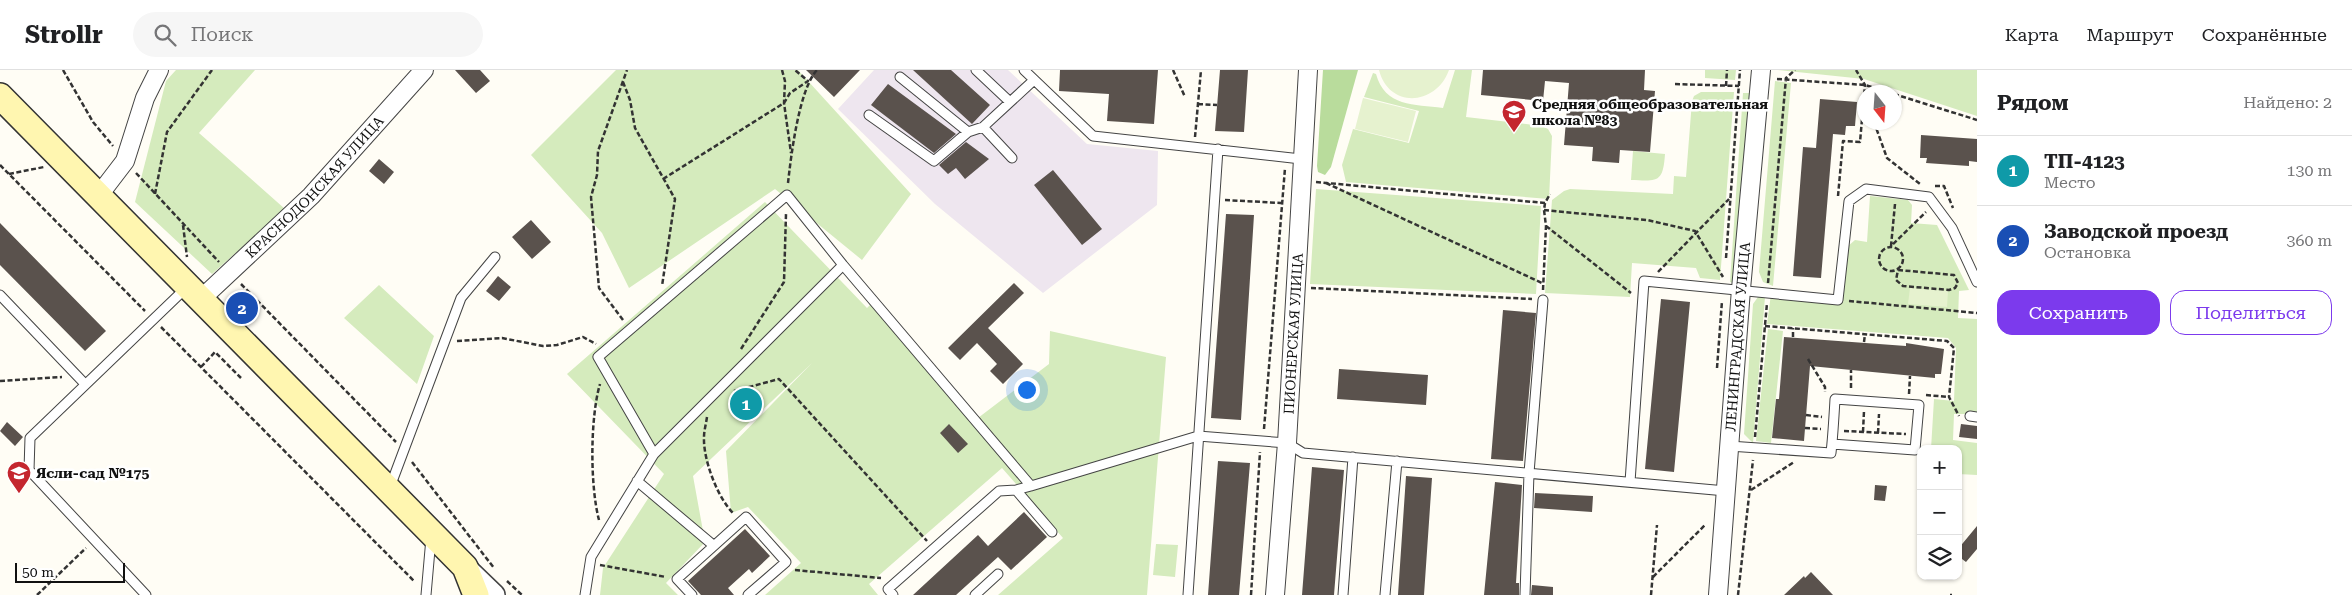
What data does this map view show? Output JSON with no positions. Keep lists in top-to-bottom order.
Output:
{
  "streets": {
    "street": ["КРАСНОДОНСКАЯ УЛИЦА", "ПИОНЕРСКАЯ УЛИЦА", "ЛЕНИНГРАДСКАЯ УЛИЦА"]
  },
  "places": {
    "school or university": ["Средняя общеобразовательная школа №83", "Ясли-сад №175"]
  },
  "scale_bar": "50 m",
  "north": "bottom",
  "page": {
    "header": "Strollr",
    "search": "Поиск",
    "nav": ["Карта", "Маршрут", "Сохранённые"],
    "heading": ["Рядом", "Найдено: 2"],
    "list": [
      {
        "mark": "1",
        "name": "ТП-4123",
        "note": "Место",
        "value": "130 m"
      },
      {
        "mark": "2",
        "name": "Заводской проезд",
        "note": "Остановка",
        "value": "360 m"
      }
    ],
    "buttons": ["Сохранить", "Поделиться"],
    "pins": ["2", "1"],
    "map_buttons": ["+", "−"],
    "scale": "50 m"
  }
}
